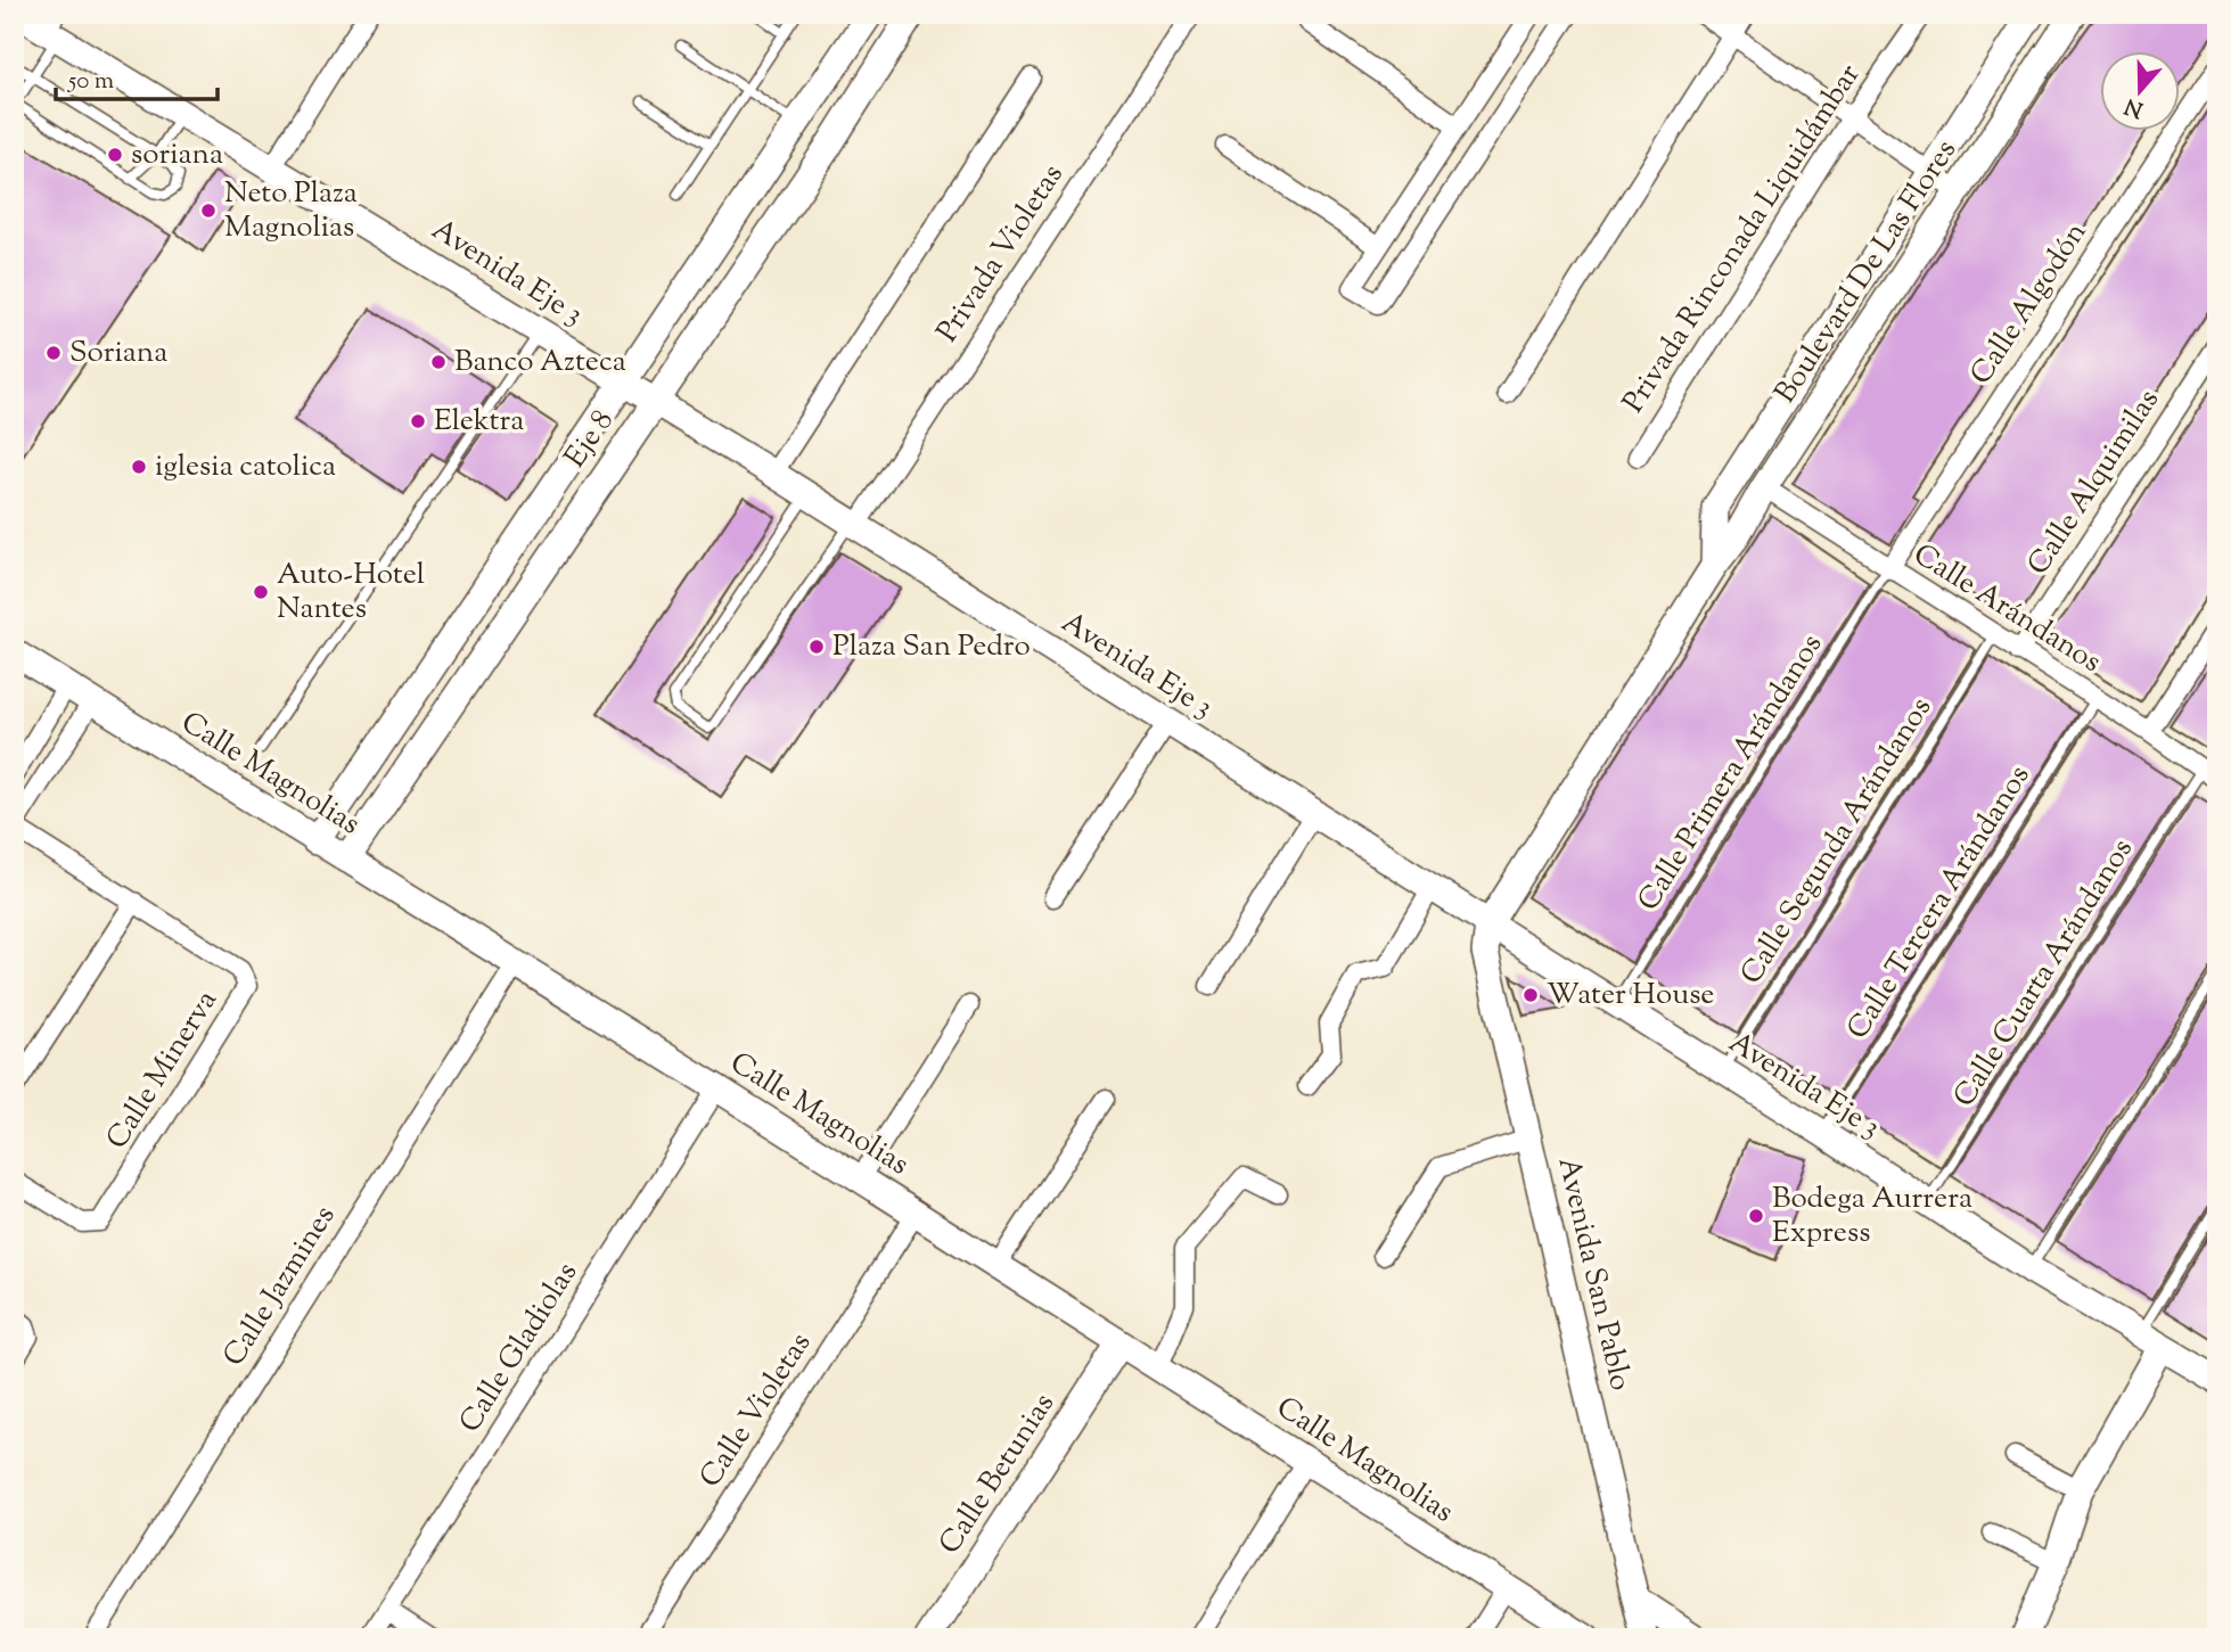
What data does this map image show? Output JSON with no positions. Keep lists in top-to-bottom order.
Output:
{
  "streets": {
    "main road": [
      "Boulevard De Las Flores",
      "Avenida Eje 3",
      "Eje 8",
      "Calle Magnolias",
      "Avenida San Pablo",
      "Calle Betunias"
    ],
    "street": [
      "Privada Rinconada Liquidámbar",
      "Privada Violetas",
      "Calle Algodón",
      "Calle Alquimilas",
      "Calle Arándanos",
      "Calle Minerva",
      "Calle Jazmines",
      "Calle Gladiolas",
      "Calle Violetas"
    ],
    "lane": [
      "Calle Primera Arándanos",
      "Calle Segunda Arándanos",
      "Calle Tercera Arándanos",
      "Calle Cuarta Arándanos"
    ]
  },
  "crossings": [
    ["Privada Violetas", "Avenida Eje 3"],
    ["Boulevard De Las Flores", "Avenida Eje 3"],
    ["Boulevard De Las Flores", "Calle Arándanos"],
    ["Boulevard De Las Flores", "Avenida San Pablo"],
    ["Avenida Eje 3", "Eje 8"],
    ["Avenida Eje 3", "Calle Primera Arándanos"],
    ["Avenida Eje 3", "Calle Segunda Arándanos"],
    ["Avenida Eje 3", "Calle Tercera Arándanos"],
    ["Avenida Eje 3", "Calle Cuarta Arándanos"],
    ["Avenida Eje 3", "Avenida San Pablo"],
    ["Calle Algodón", "Calle Arándanos"],
    ["Calle Algodón", "Calle Primera Arándanos"],
    ["Eje 8", "Calle Magnolias"],
    ["Calle Alquimilas", "Calle Arándanos"],
    ["Calle Arándanos", "Calle Primera Arándanos"],
    ["Calle Arándanos", "Calle Segunda Arándanos"],
    ["Calle Arándanos", "Calle Tercera Arándanos"],
    ["Calle Arándanos", "Calle Cuarta Arándanos"],
    ["Calle Magnolias", "Calle Jazmines"],
    ["Calle Magnolias", "Calle Gladiolas"],
    ["Calle Magnolias", "Calle Violetas"],
    ["Calle Magnolias", "Calle Betunias"]
  ],
  "places": [
    "soriana",
    "Neto Plaza Magnolias",
    "Soriana",
    "Banco Azteca",
    "Elektra",
    "iglesia catolica",
    "Auto-Hotel Nantes",
    "Plaza San Pedro",
    "Water House",
    "Bodega Aurrera Express"
  ],
  "scale_bar": "50 m",
  "north": "bottom"
}
